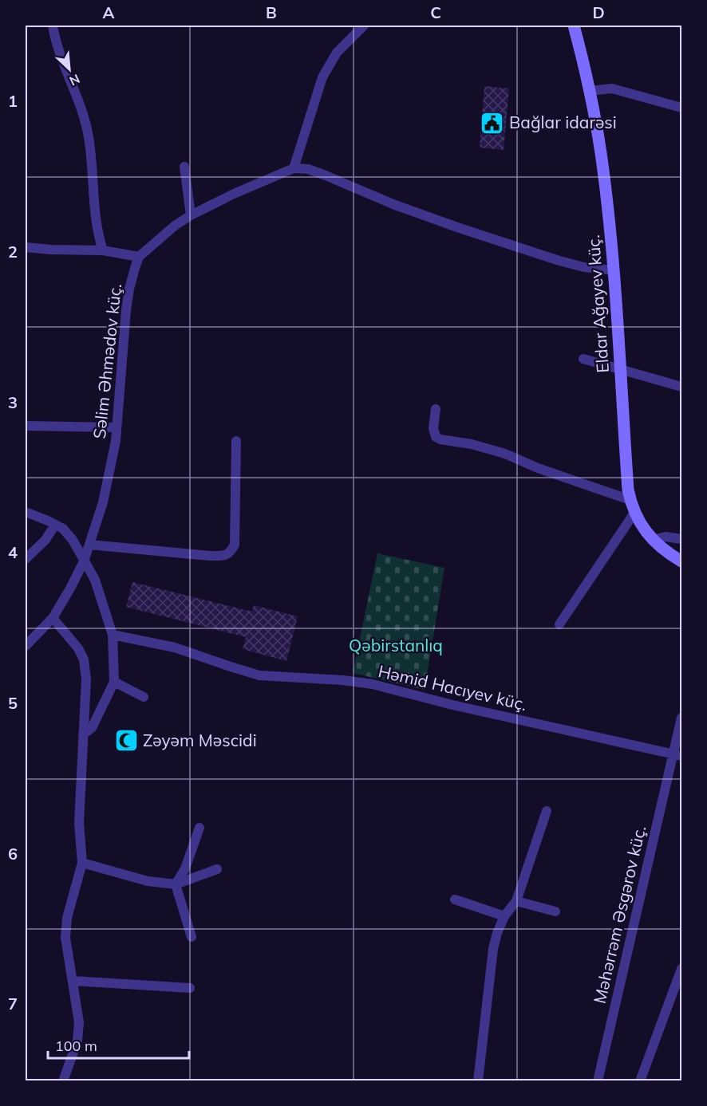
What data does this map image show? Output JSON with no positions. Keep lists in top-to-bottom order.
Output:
{
  "streets": {
    "main road": ["Eldar Ağayev küç."],
    "street": ["Səlim Əhmədov küç.", "Həmid Hacıyev küç.", "Məhərrəm Əsgərov küç."]
  },
  "crossings": [
    ["Həmid Hacıyev küç.", "Məhərrəm Əsgərov küç."]
  ],
  "parks": ["Qəbirstanlıq"],
  "places": {
    "public building": ["Bağlar idarəsi"],
    "mosque": ["Zəyəm Məscidi"]
  },
  "scale_bar": "100 m",
  "north": "bottom right",
  "grid": {
    "columns": [
      "A",
      "B",
      "C",
      "D"
    ],
    "rows": [
      "1",
      "2",
      "3",
      "4",
      "5",
      "6",
      "7"
    ]
  }
}
